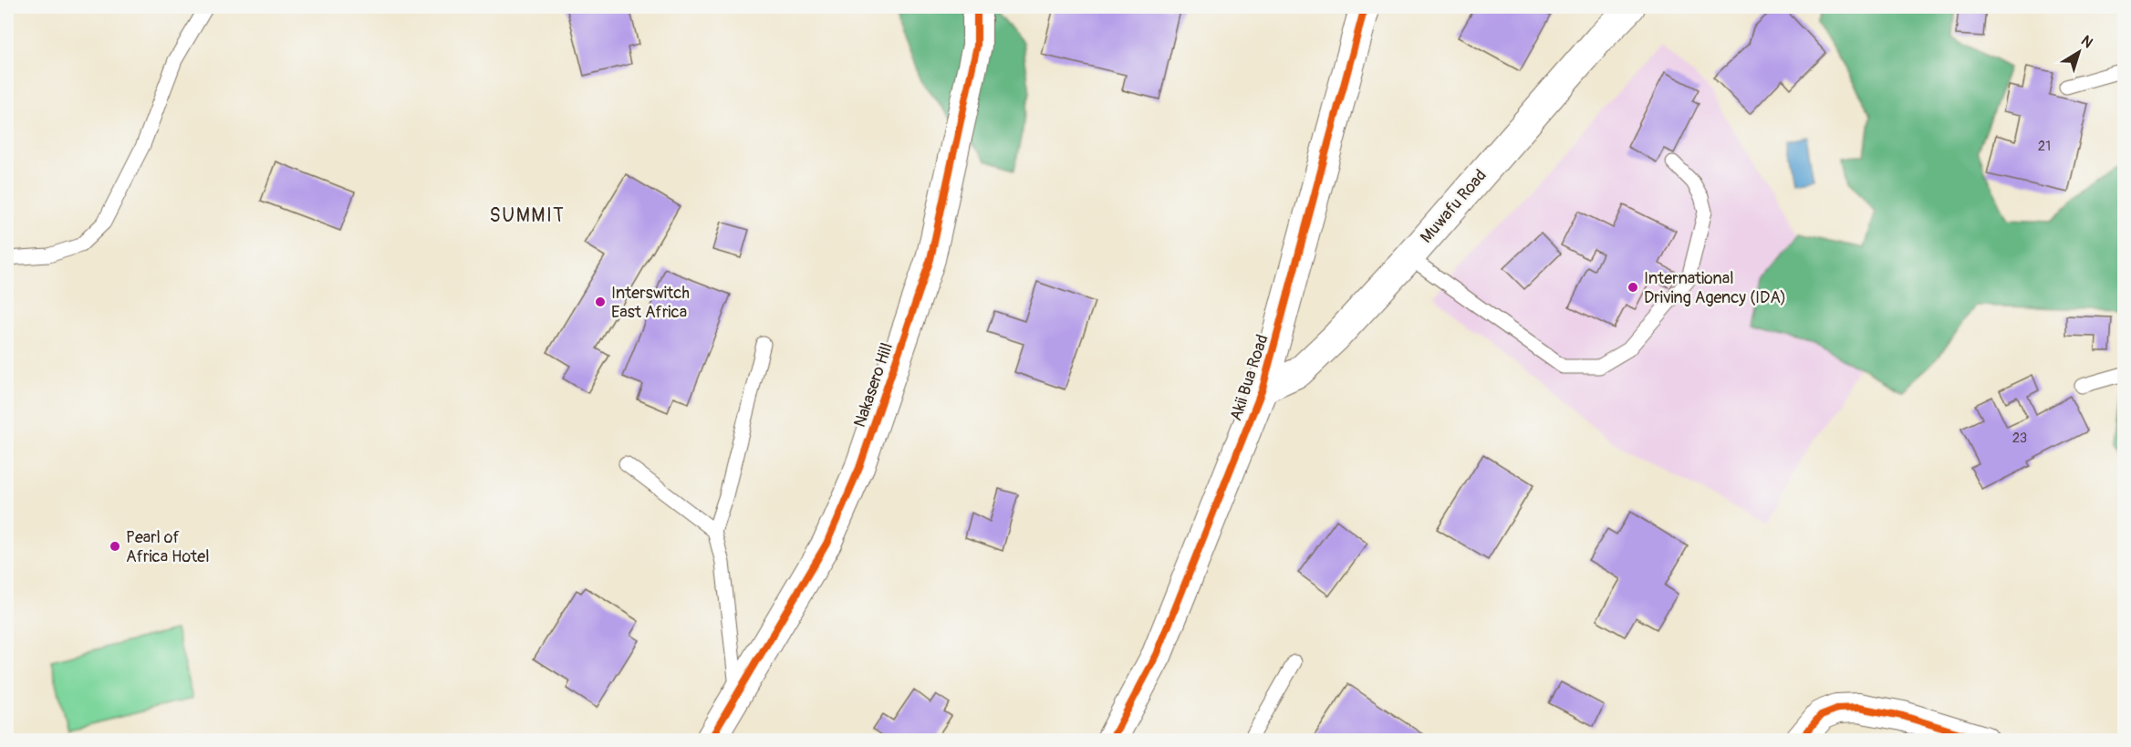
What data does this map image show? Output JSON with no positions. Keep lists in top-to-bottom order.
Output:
{
  "streets": {
    "street": ["Muwafu Road", "Akii Bua Road", "Nakasero Hill"]
  },
  "crossings": [
    ["Muwafu Road", "Akii Bua Road"]
  ],
  "districts": ["SUMMIT"],
  "places": ["International Driving Agency (IDA)", "Interswitch East Africa", "Pearl of Africa Hotel"],
  "house_numbers": ["21", "23"],
  "north": "top right"
}
